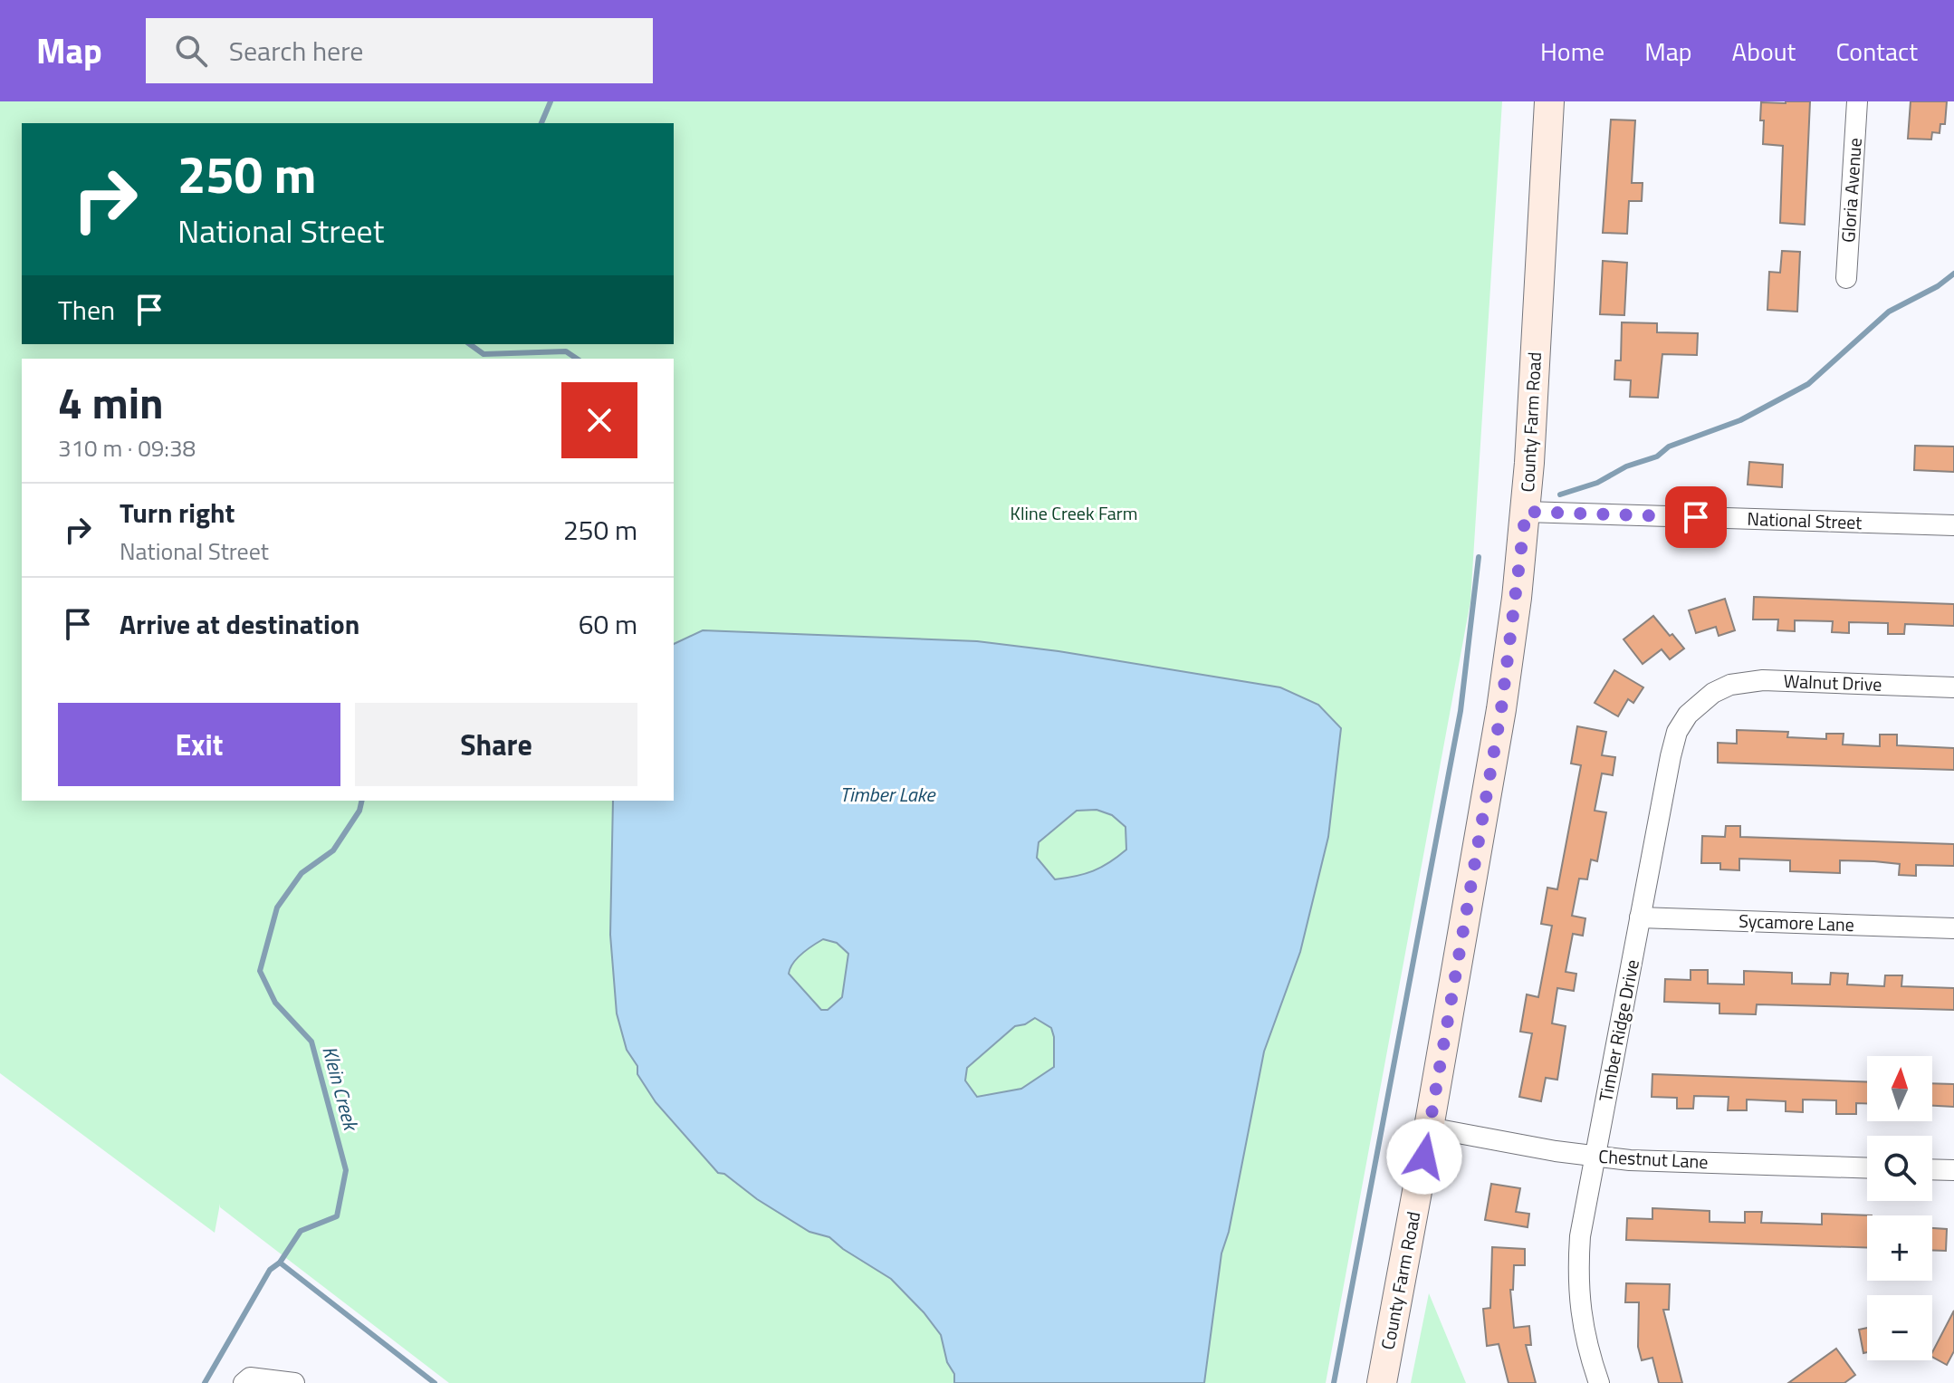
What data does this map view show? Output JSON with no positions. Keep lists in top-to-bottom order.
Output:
{
  "streets": {
    "main road": ["County Farm Road"],
    "street": [
      "Gloria Avenue",
      "National Street",
      "Walnut Drive",
      "Sycamore Lane",
      "Timber Ridge Drive",
      "Chestnut Lane"
    ]
  },
  "crossings": [
    ["County Farm Road", "National Street"],
    ["County Farm Road", "Chestnut Lane"],
    ["Walnut Drive", "Timber Ridge Drive"],
    ["Sycamore Lane", "Timber Ridge Drive"],
    ["Timber Ridge Drive", "Chestnut Lane"]
  ],
  "water": ["Timber Lake", "Klein Creek"],
  "parks": ["Kline Creek Farm"],
  "north": "top",
  "page": {
    "header": "Map",
    "search": "Search here",
    "nav": [
      "Home",
      "Map",
      "About",
      "Contact"
    ],
    "turn": ["250 m", "National Street"],
    "then": "Then",
    "heading": ["4 min", "310 m · 09:38"],
    "list": [
      {
        "name": "Turn right",
        "note": "National Street",
        "value": "250 m"
      },
      {
        "name": "Arrive at destination",
        "value": "60 m"
      }
    ],
    "buttons": ["Exit", "Share"],
    "map_buttons": ["+", "−"]
  }
}
